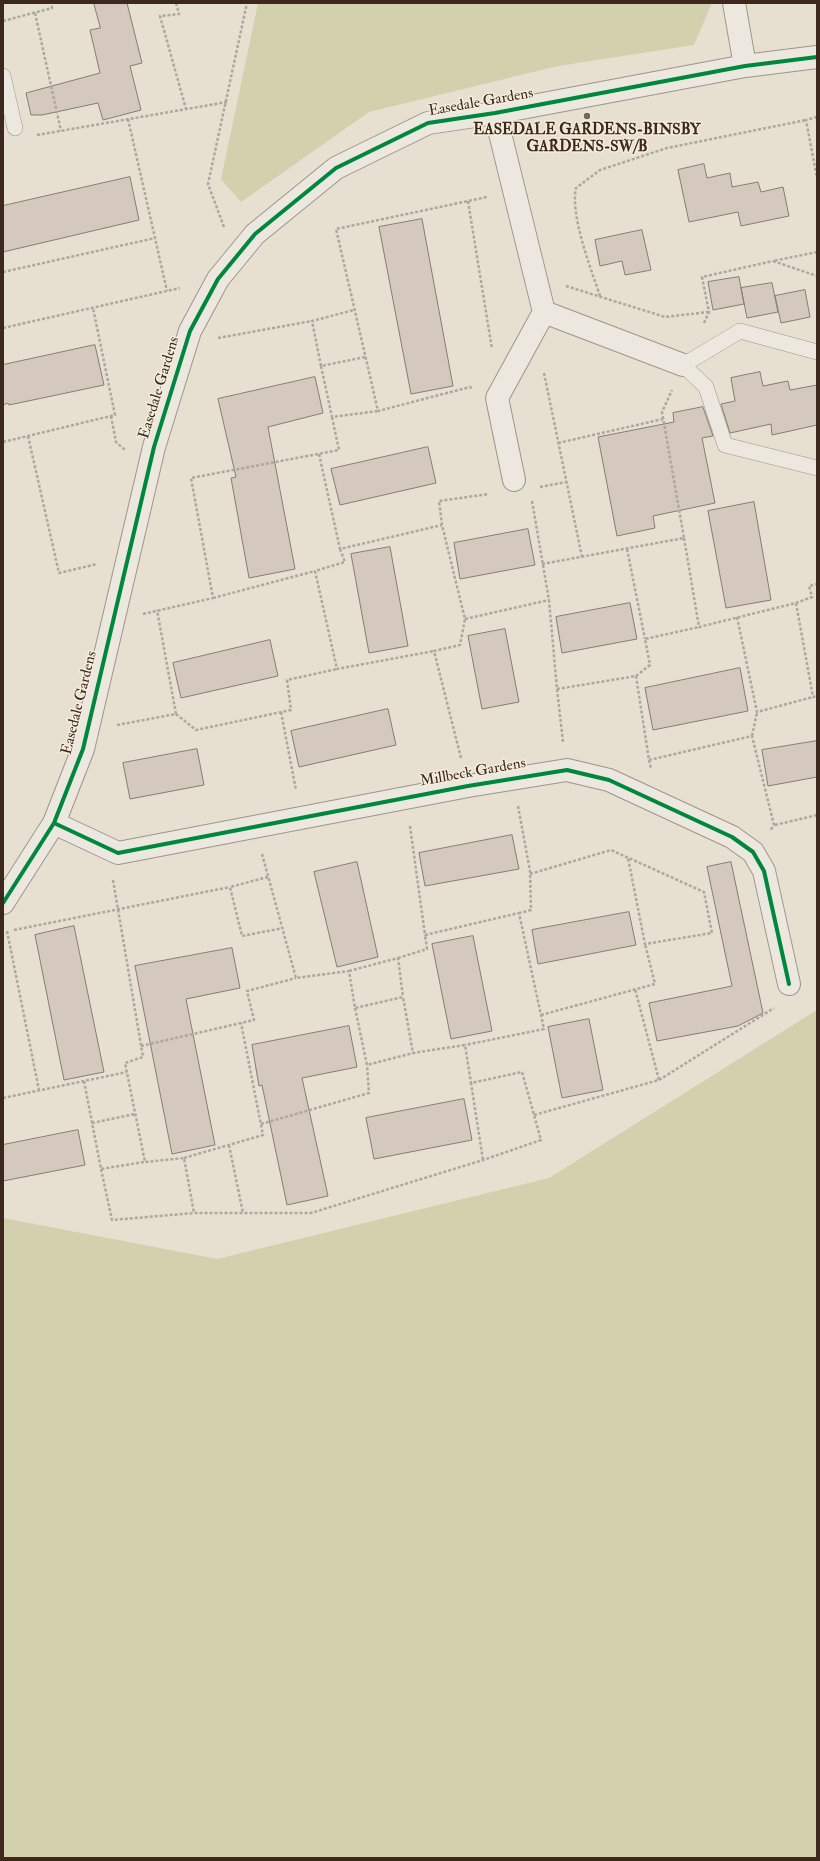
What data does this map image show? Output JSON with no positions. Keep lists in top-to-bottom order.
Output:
{
  "streets": {
    "street": ["Easedale Gardens", "Millbeck Gardens"]
  },
  "crossings": [
    ["Easedale Gardens", "Millbeck Gardens"]
  ],
  "places": ["EASEDALE GARDENS-BINSBY GARDENS-SW/B"]
}
